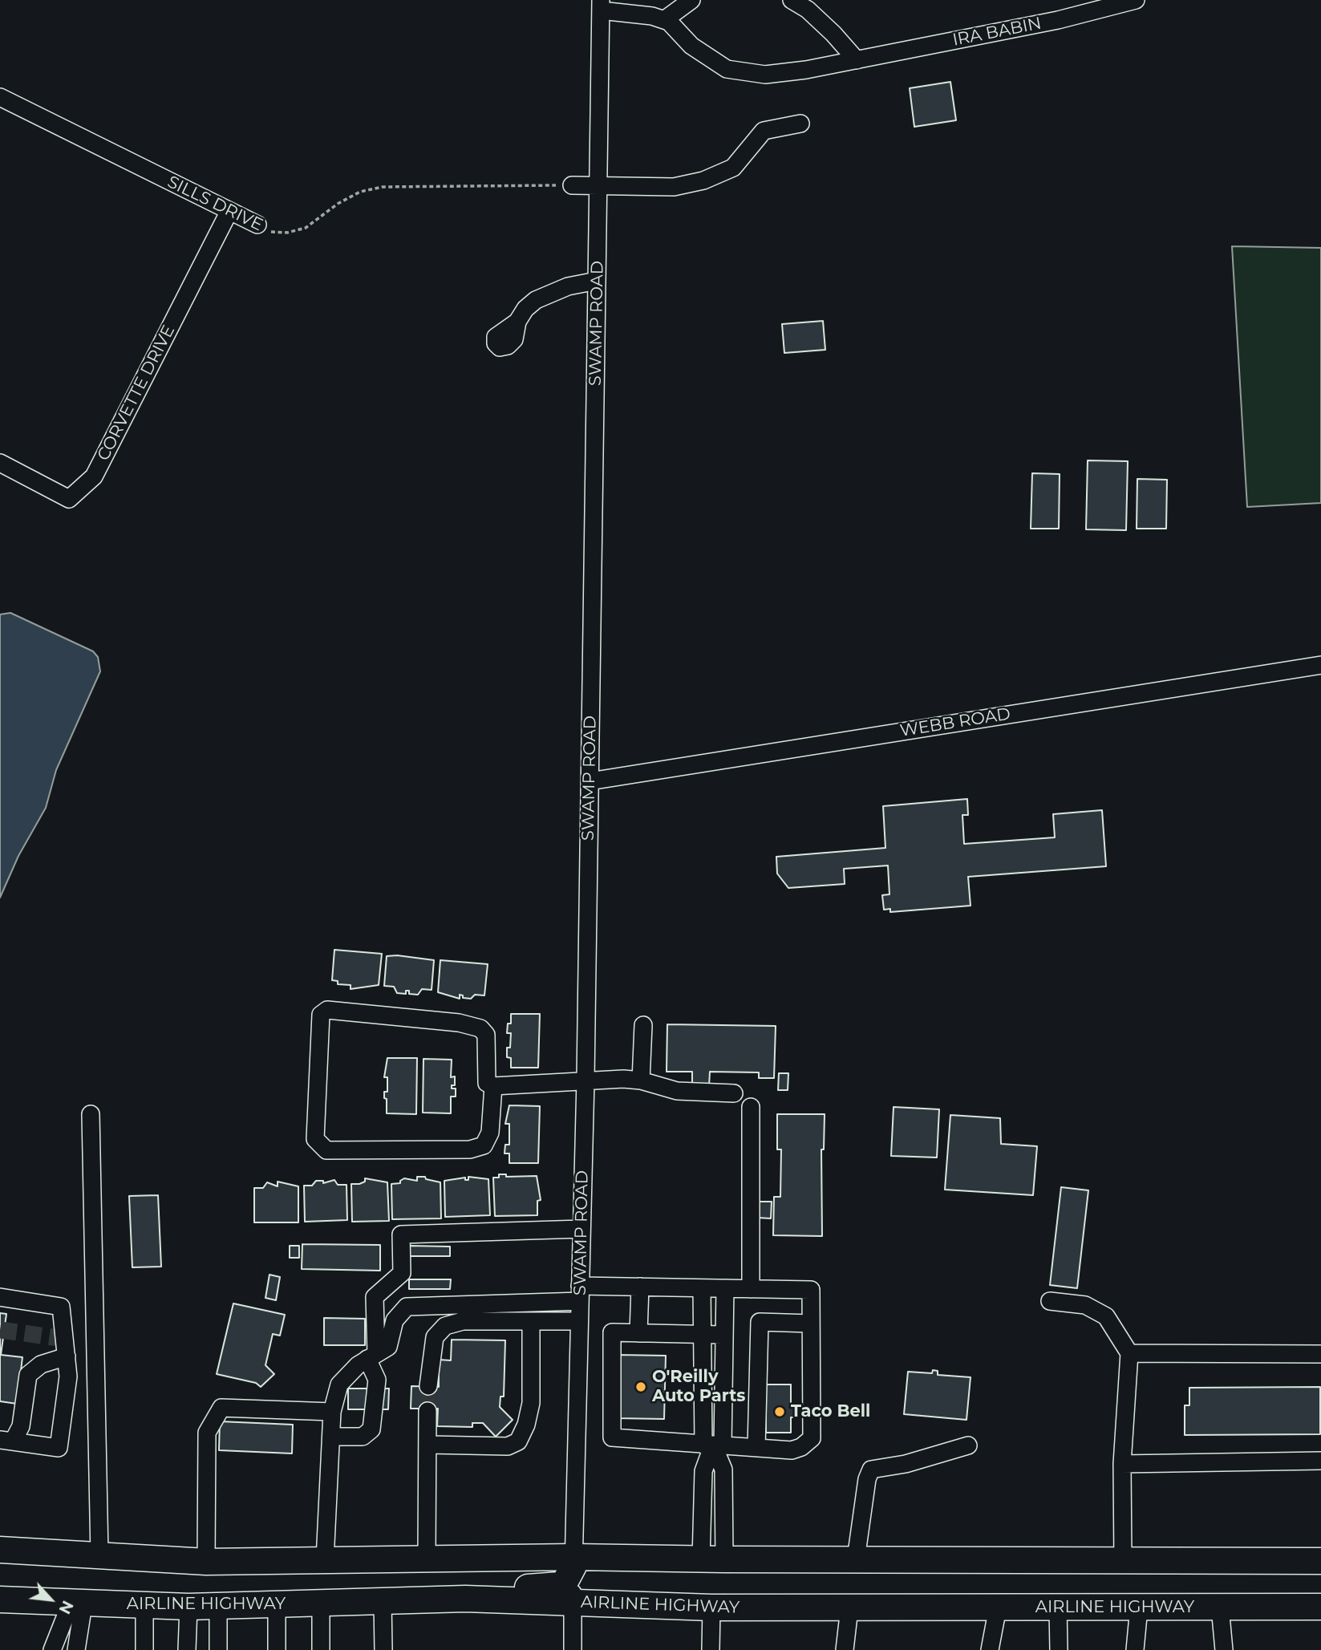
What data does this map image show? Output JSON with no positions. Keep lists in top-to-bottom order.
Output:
{
  "streets": {
    "highway": ["AIRLINE HIGHWAY"],
    "street": [
      "IRA BABIN",
      "SILLS DRIVE",
      "SWAMP ROAD",
      "CORVETTE DRIVE",
      "WEBB ROAD"
    ]
  },
  "crossings": [
    ["SILLS DRIVE", "CORVETTE DRIVE"],
    ["SWAMP ROAD", "WEBB ROAD"],
    ["SWAMP ROAD", "AIRLINE HIGHWAY"]
  ],
  "places": ["O'Reilly Auto Parts", "Taco Bell"],
  "north": "bottom right"
}
